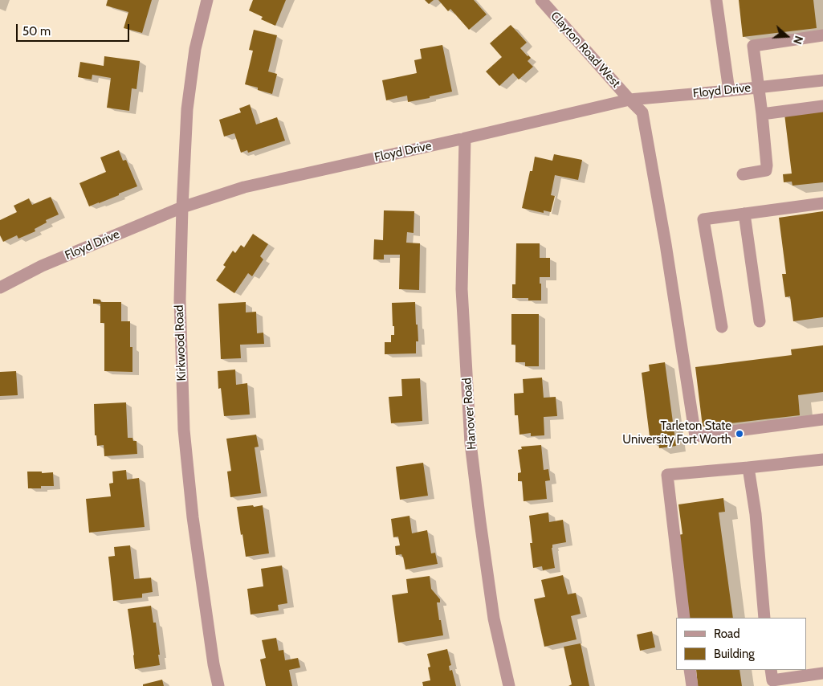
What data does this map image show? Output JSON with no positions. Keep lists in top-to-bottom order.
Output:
{
  "streets": {
    "street": [
      "Clayton Road West",
      "Floyd Drive",
      "Kirkwood Road",
      "Hanover Road"
    ]
  },
  "crossings": [
    ["Clayton Road West", "Floyd Drive"],
    ["Floyd Drive", "Kirkwood Road"],
    ["Floyd Drive", "Hanover Road"]
  ],
  "places": ["Tarleton State University Fort Worth"],
  "legend": ["Road", "Building"],
  "scale_bar": "50 m",
  "north": "right"
}
